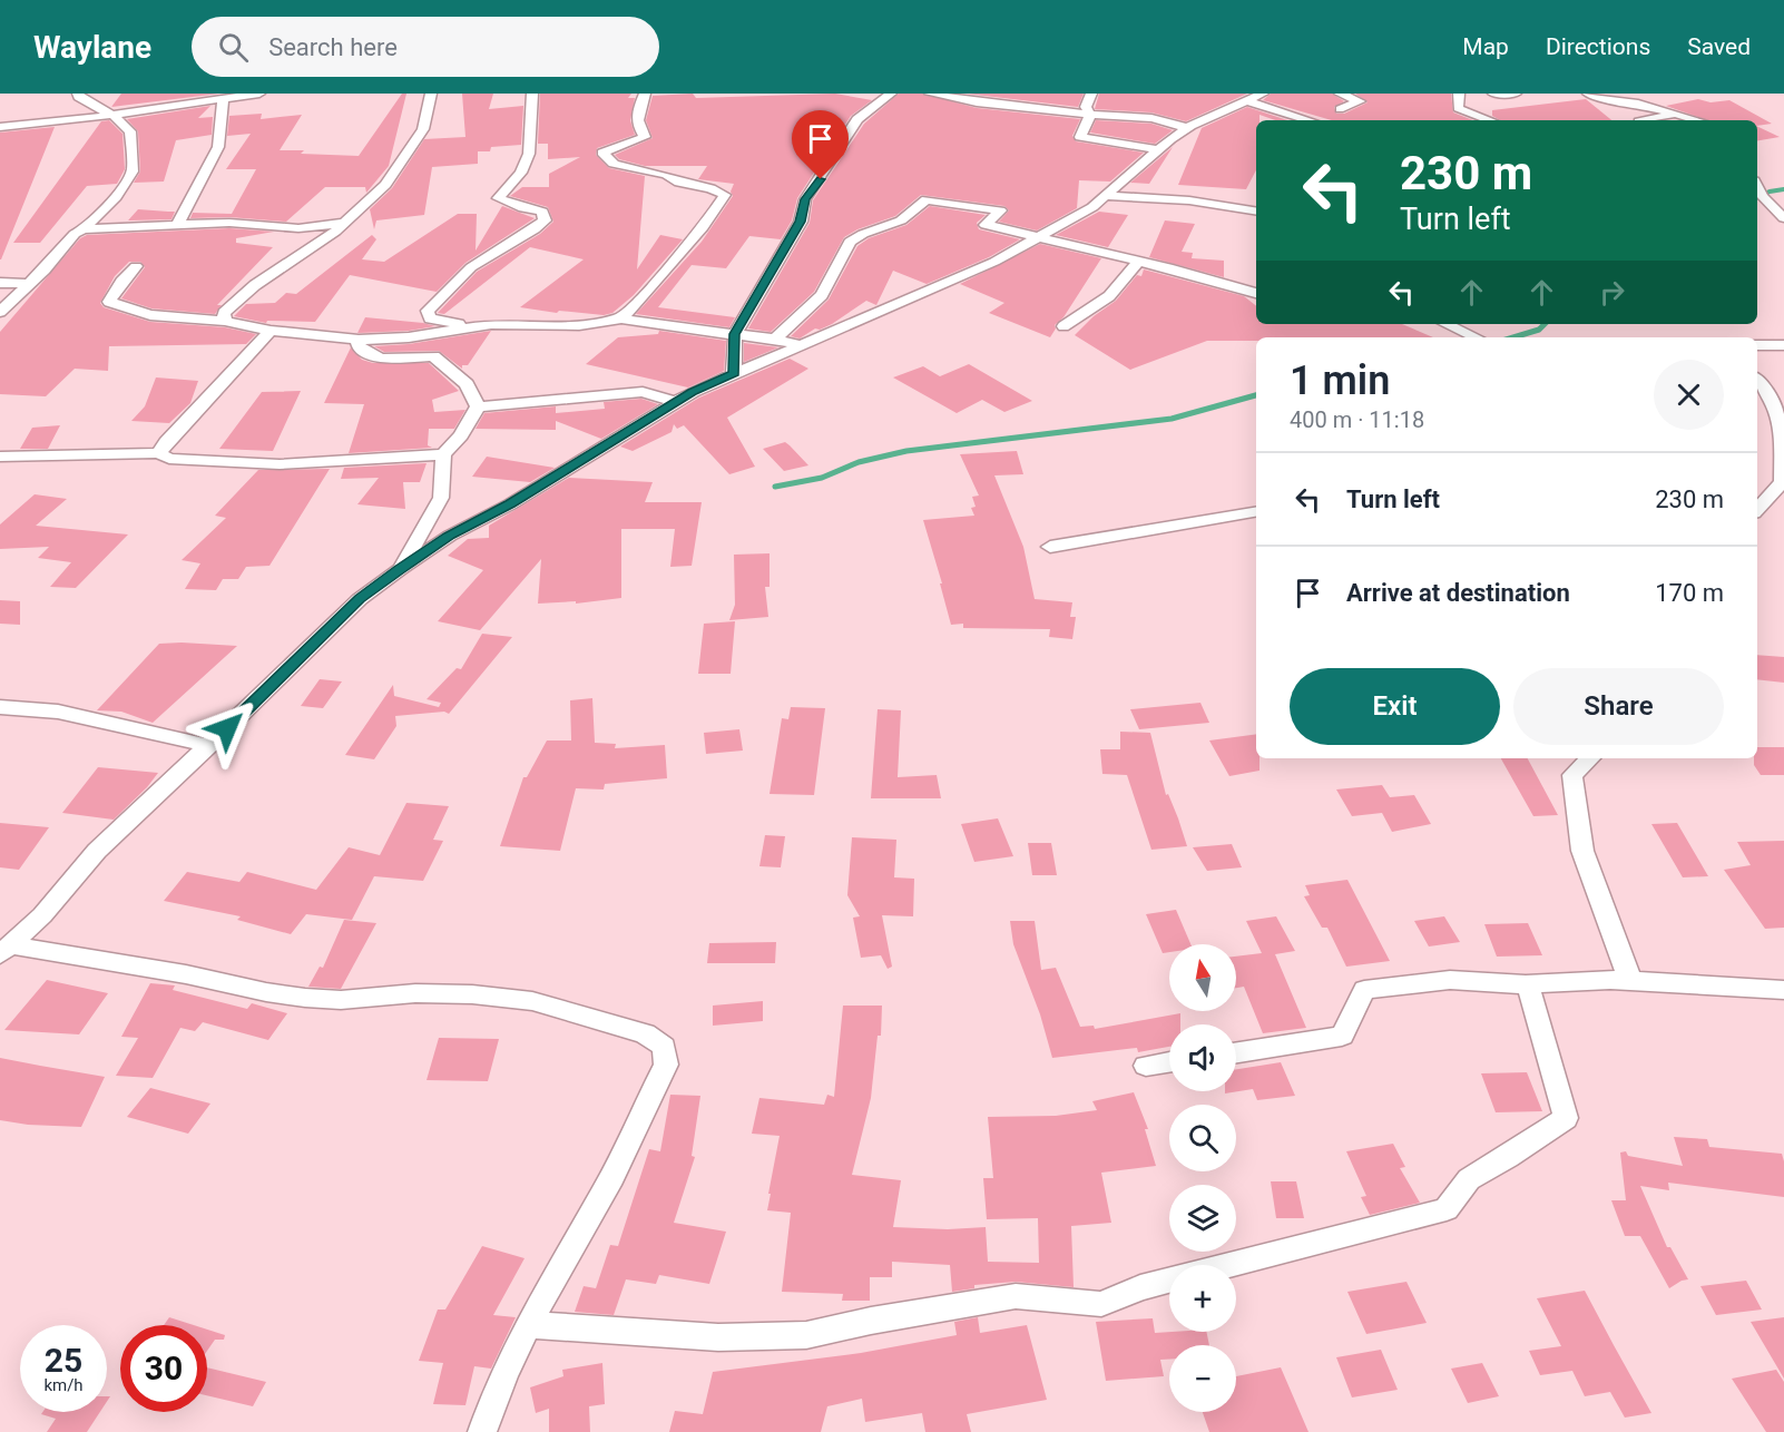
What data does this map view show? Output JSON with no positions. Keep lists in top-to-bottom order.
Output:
{
  "north": "top",
  "page": {
    "header": "Waylane",
    "search": "Search here",
    "nav": ["Map", "Directions", "Saved"],
    "turn": ["230 m", "Turn left"],
    "heading": ["1 min", "400 m · 11:18"],
    "list": [
      {
        "name": "Turn left",
        "value": "230 m"
      },
      {
        "name": "Arrive at destination",
        "value": "170 m"
      }
    ],
    "buttons": ["Exit", "Share"],
    "map_buttons": ["+", "−"],
    "speed": "25 km/h",
    "limit": "30"
  }
}
